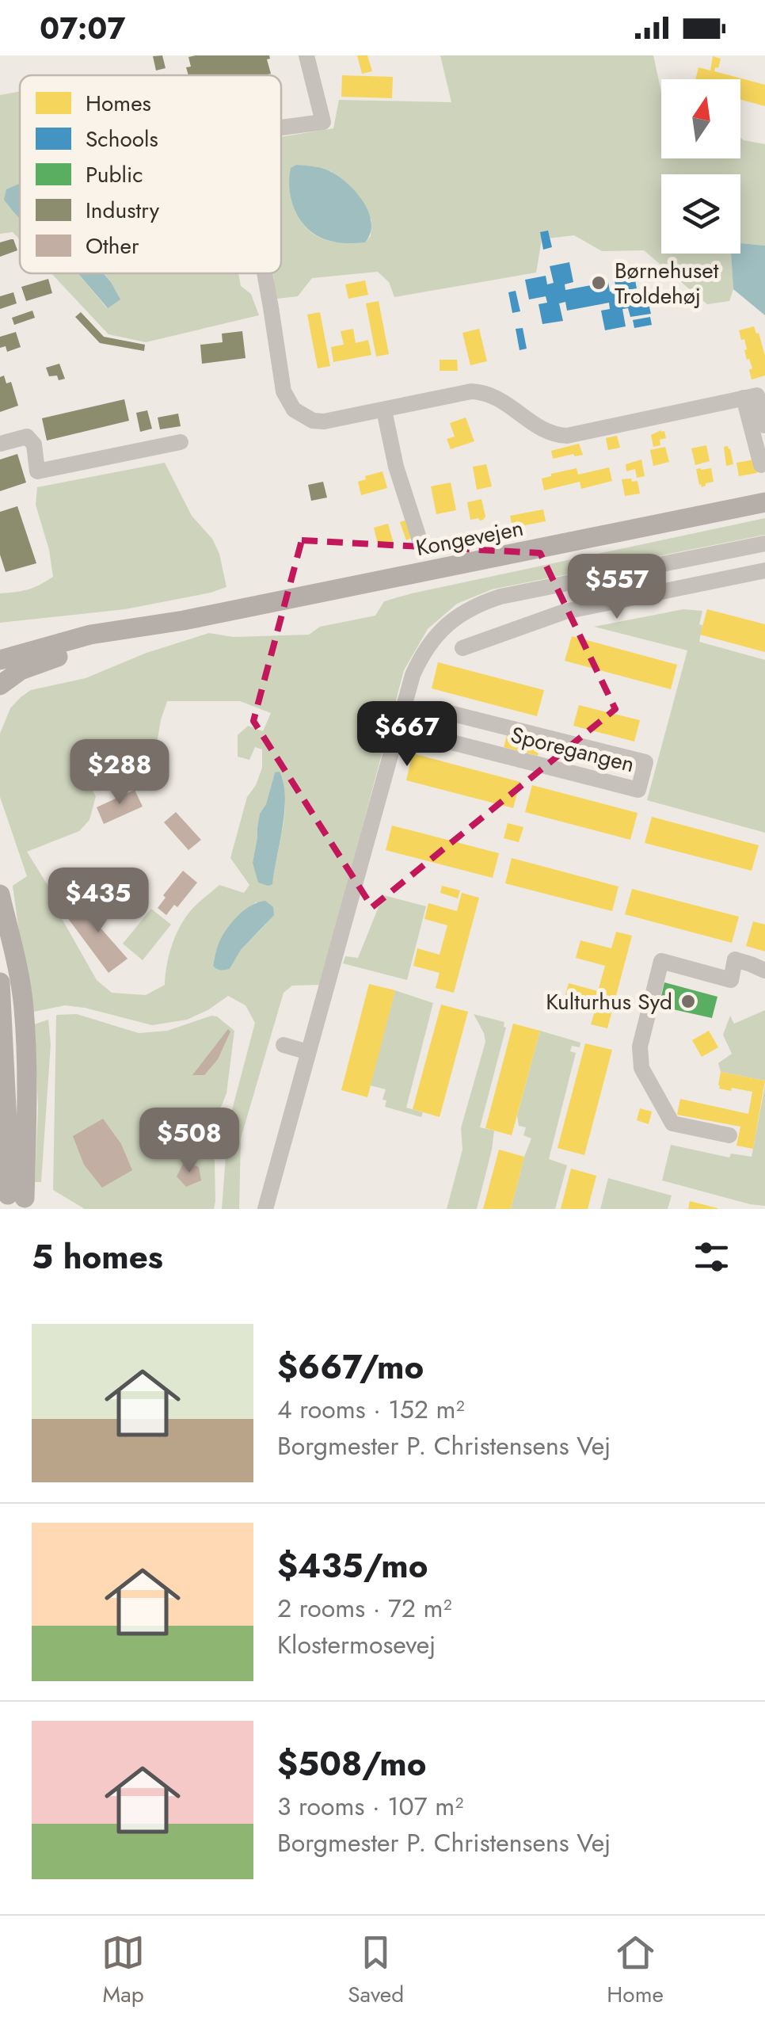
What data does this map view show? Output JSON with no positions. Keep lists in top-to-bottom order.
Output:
{
  "streets": {
    "main road": ["Kongevejen"],
    "street": ["Sporegangen"]
  },
  "places": ["Børnehuset Troldehøj", "Kulturhus Syd"],
  "legend": [
    "Homes",
    "Schools",
    "Public",
    "Industry",
    "Other"
  ],
  "north": "top",
  "page": {
    "status": "07:07",
    "price": [
      "$557",
      "$667",
      "$288",
      "$435",
      "$508"
    ],
    "heading": "5 homes",
    "list": [
      {
        "name": "$667/mo",
        "note": "4 rooms · 152 m² · Borgmester P. Christensens Vej"
      },
      {
        "name": "$435/mo",
        "note": "2 rooms · 72 m² · Klostermosevej"
      },
      {
        "name": "$508/mo",
        "note": "3 rooms · 107 m² · Borgmester P. Christensens Vej"
      }
    ],
    "tabs": ["Map", "Saved", "Home"]
  }
}
